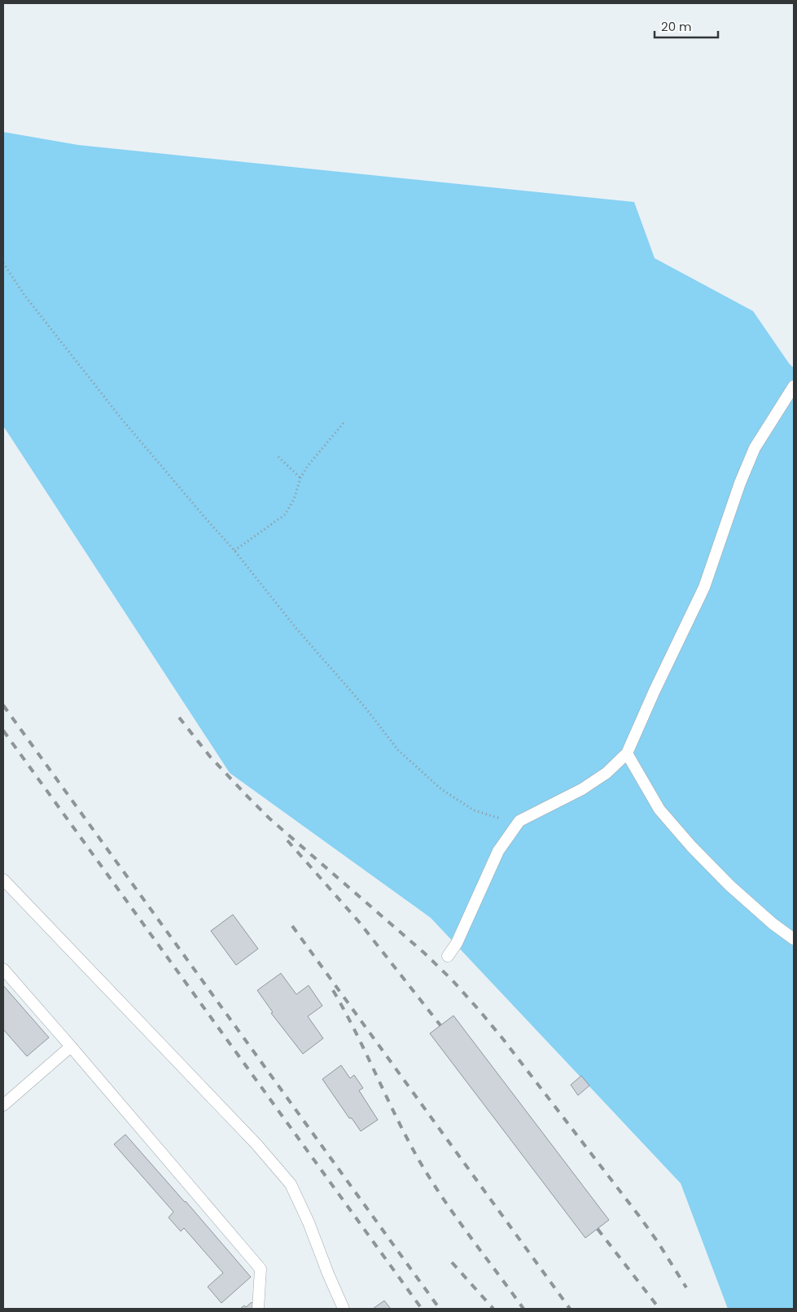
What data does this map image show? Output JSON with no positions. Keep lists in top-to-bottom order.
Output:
{
  "scale_bar": "20 m"
}
